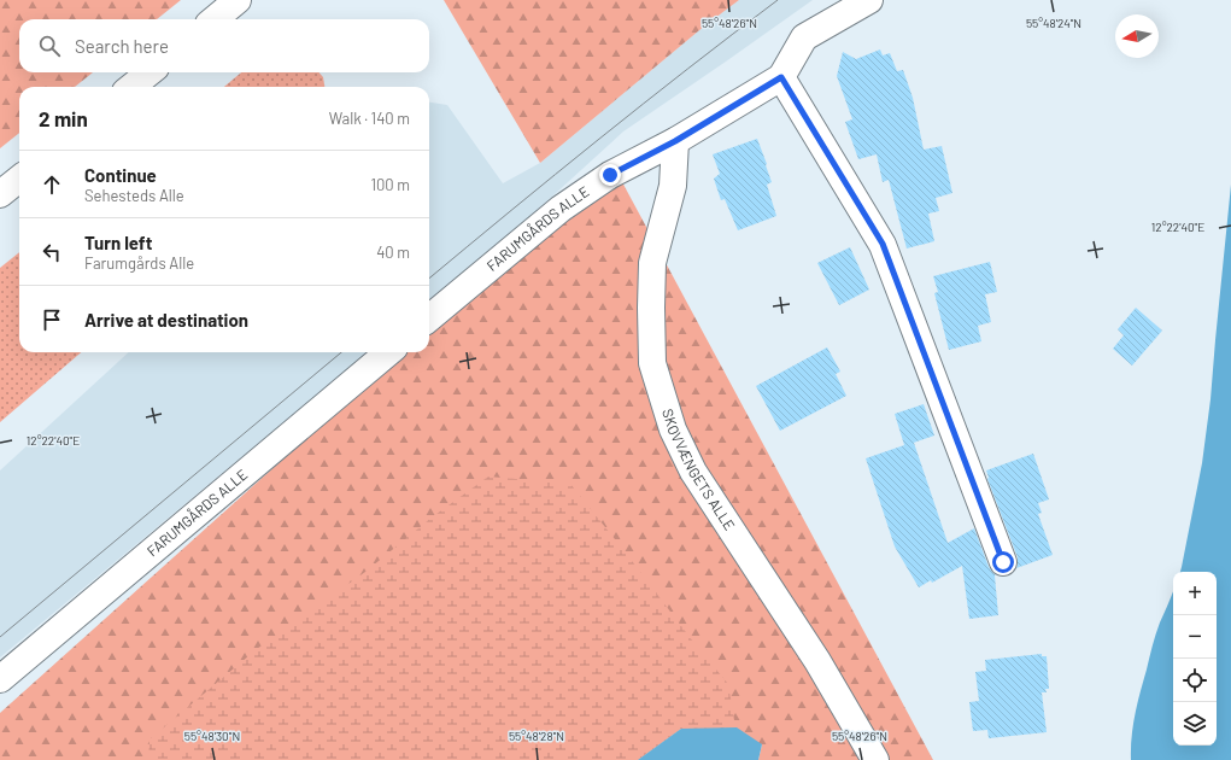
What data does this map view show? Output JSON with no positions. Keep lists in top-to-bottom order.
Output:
{
  "streets": {
    "street": ["FARUMGÅRDS ALLE", "SKOVVÆNGETS ALLE"]
  },
  "crossings": [
    ["FARUMGÅRDS ALLE", "SKOVVÆNGETS ALLE"]
  ],
  "north": "left",
  "page": {
    "search": "Search here",
    "heading": ["2 min", "Walk · 140 m"],
    "list": [
      ["Continue", "Sehesteds Alle", "100 m"],
      ["Turn left", "Farumgårds Alle", "40 m"],
      "Arrive at destination"
    ],
    "map_buttons": ["+", "−"]
  },
  "coordinates": [
    "55°48'26\"N",
    "55°48'24\"N",
    "12°22'40\"E",
    "55°48'30\"N",
    "55°48'28\"N"
  ]
}
